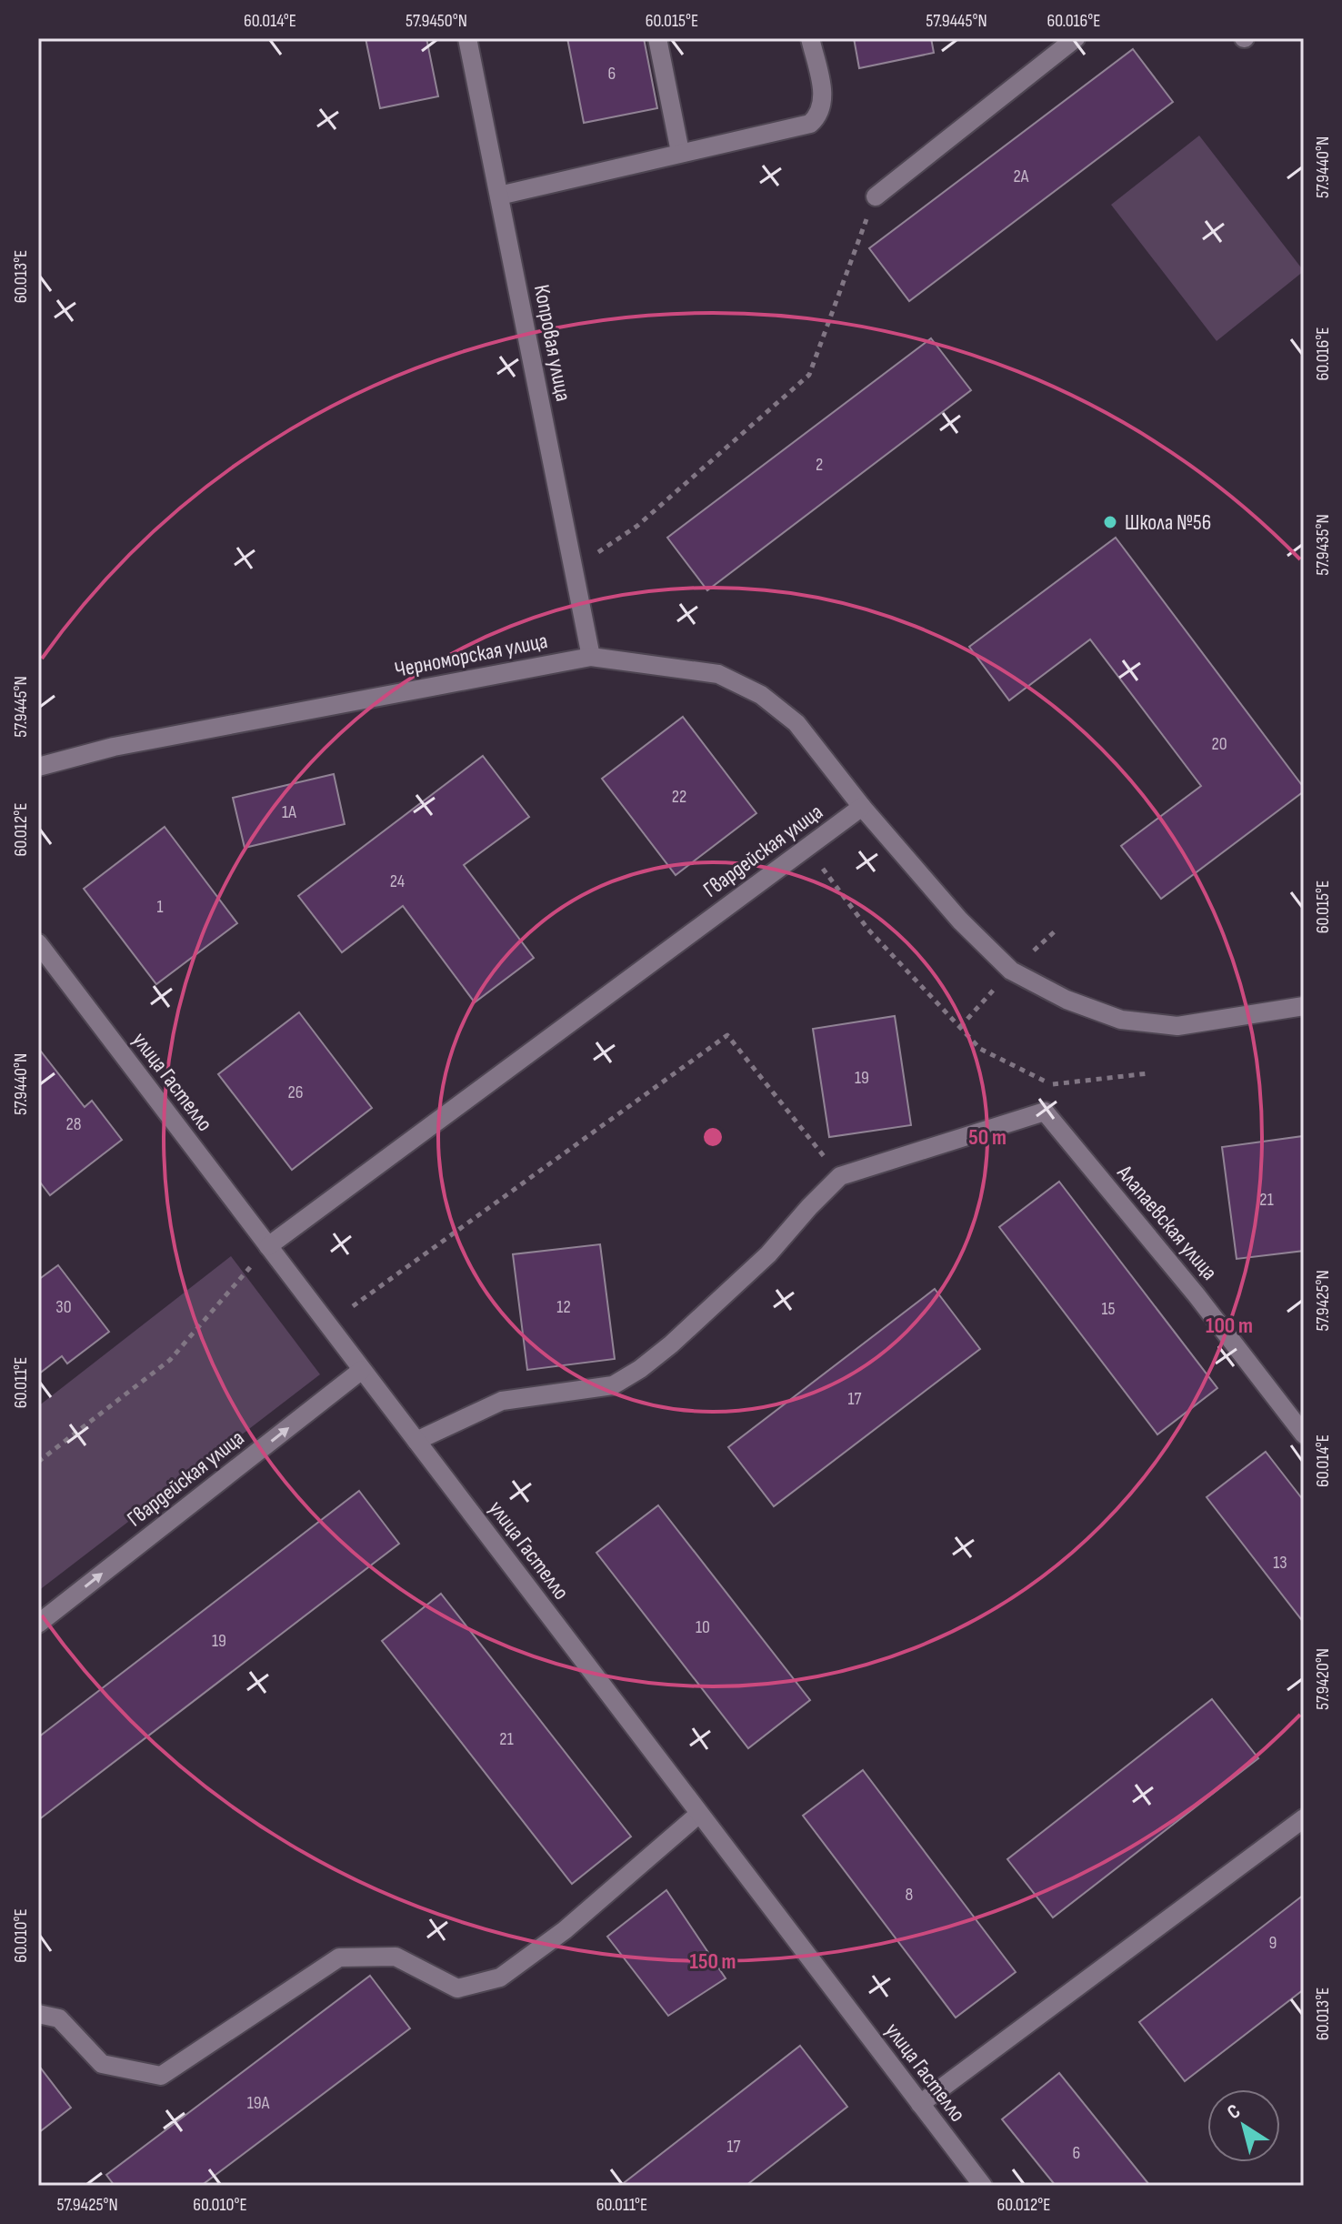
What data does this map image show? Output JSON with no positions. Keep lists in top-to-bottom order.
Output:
{
  "streets": {
    "street": [
      "Копровая улица",
      "Черноморская улица",
      "Гвардейская улица",
      "улица Гастелло",
      "Алапаевская улица"
    ]
  },
  "crossings": [
    ["Копровая улица", "Черноморская улица"],
    ["Черноморская улица", "Гвардейская улица"],
    ["Гвардейская улица", "улица Гастелло"]
  ],
  "one_way": ["Гвардейская улица"],
  "places": ["Школа №56"],
  "house_numbers": [
    "6",
    "2А",
    "2",
    "20",
    "22",
    "1А",
    "24",
    "1",
    "19",
    "26",
    "28",
    "21",
    "30",
    "12",
    "15",
    "17",
    "13",
    "10",
    "19",
    "21",
    "8",
    "9",
    "19А",
    "17",
    "6"
  ],
  "north": "top left",
  "coordinates": [
    "60.014°E",
    "57.9450°N",
    "60.015°E",
    "57.9445°N",
    "60.016°E",
    "57.9440°N",
    "60.013°E",
    "57.9435°N",
    "60.012°E",
    "57.9425°N",
    "60.011°E",
    "57.9420°N",
    "60.010°E"
  ],
  "rings": ["50 m", "100 m", "150 m"]
}
